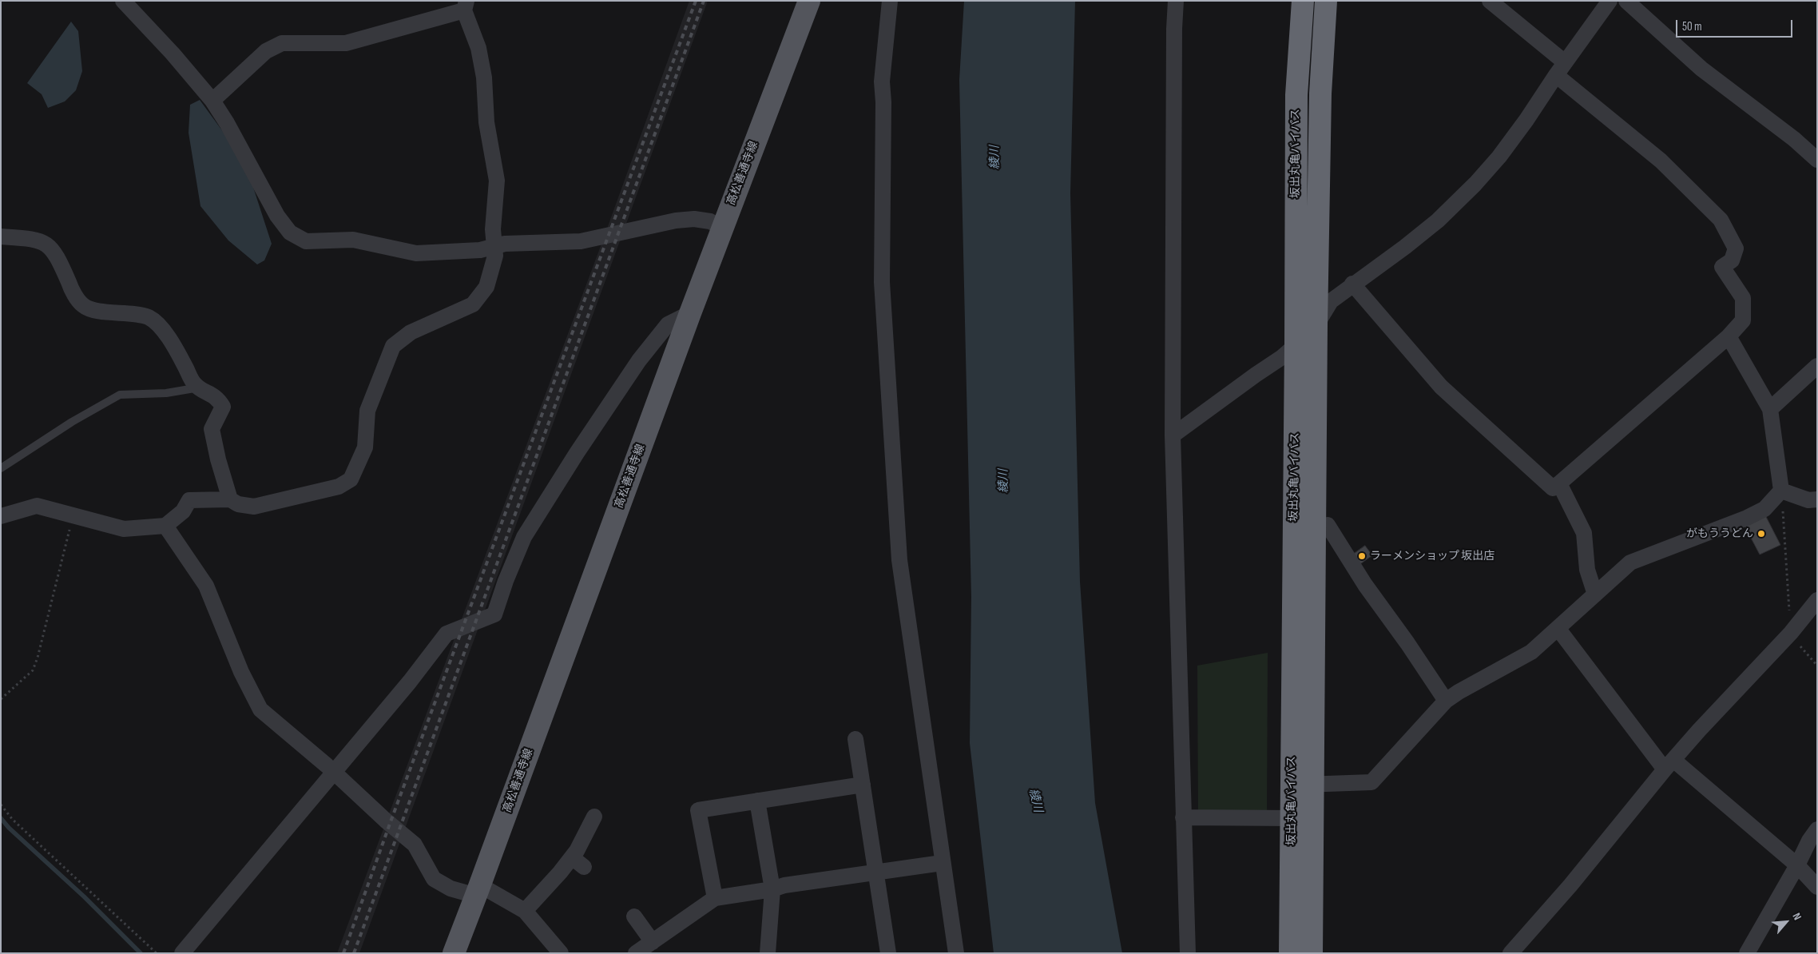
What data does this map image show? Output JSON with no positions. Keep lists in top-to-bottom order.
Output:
{
  "streets": {
    "highway": ["坂出丸亀バイパス"],
    "main road": ["高松善通寺線"]
  },
  "water": ["綾川"],
  "places": ["がもううどん", "ラーメンショップ 坂出店"],
  "scale_bar": "50 m",
  "north": "top right"
}
